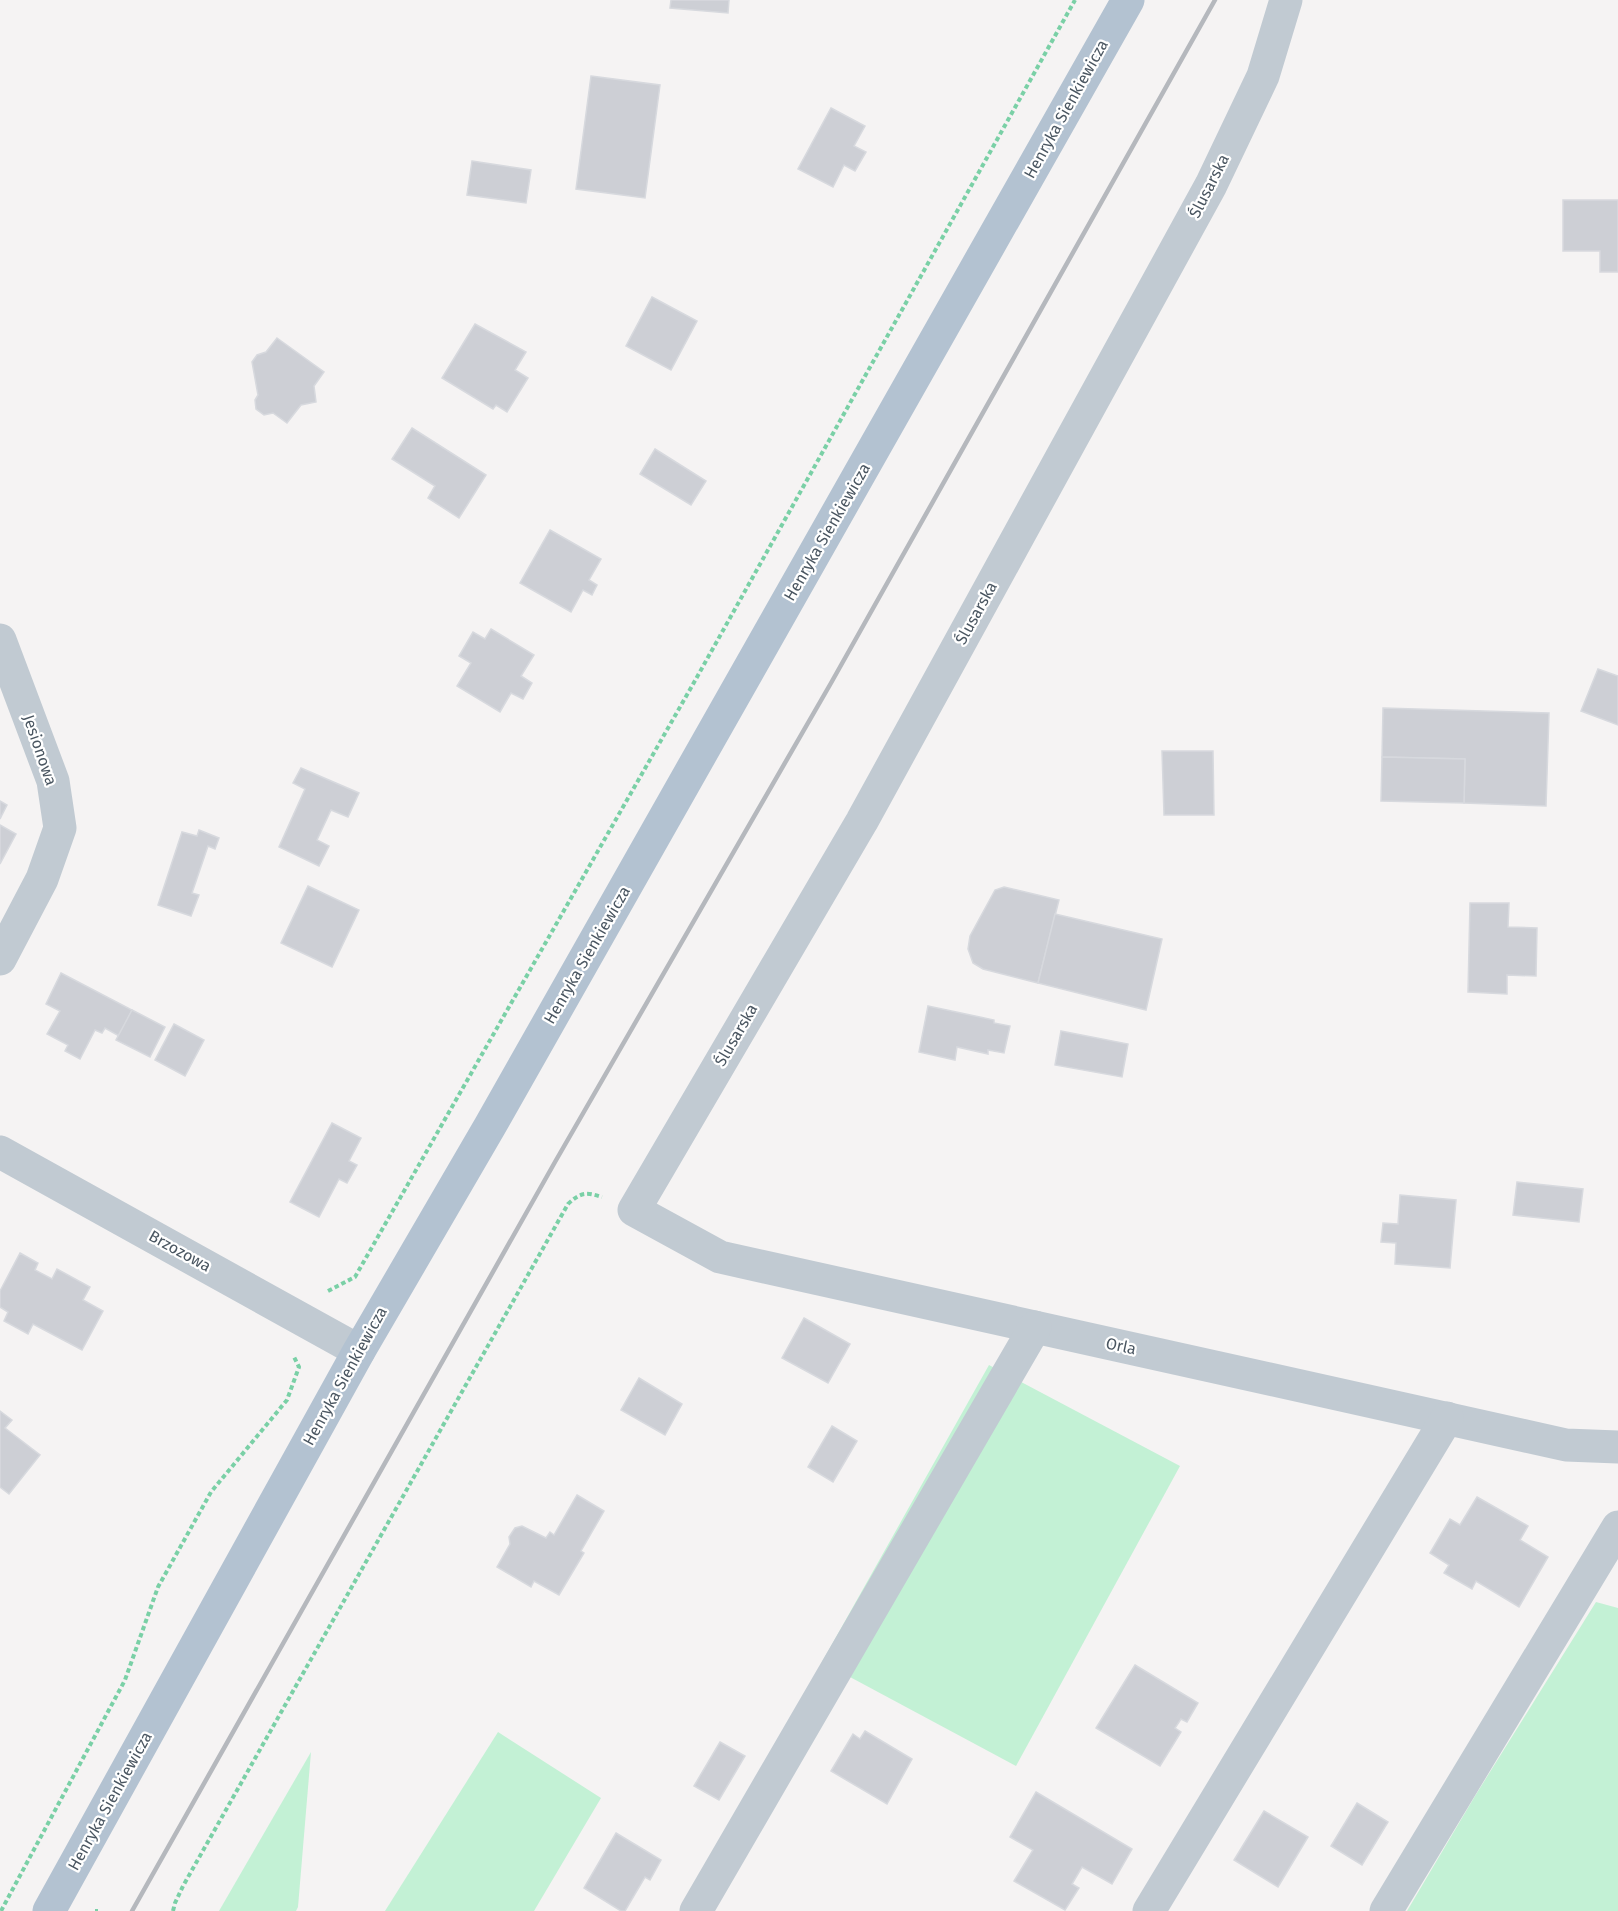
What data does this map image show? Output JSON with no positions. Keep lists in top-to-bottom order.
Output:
{
  "streets": {
    "main road": ["Henryka Sienkiewicza"],
    "street": [
      "Ślusarska",
      "Jesionowa",
      "Brzozowa",
      "Orla"
    ]
  },
  "crossings": [
    ["Henryka Sienkiewicza", "Brzozowa"],
    ["Ślusarska", "Orla"]
  ]
}
